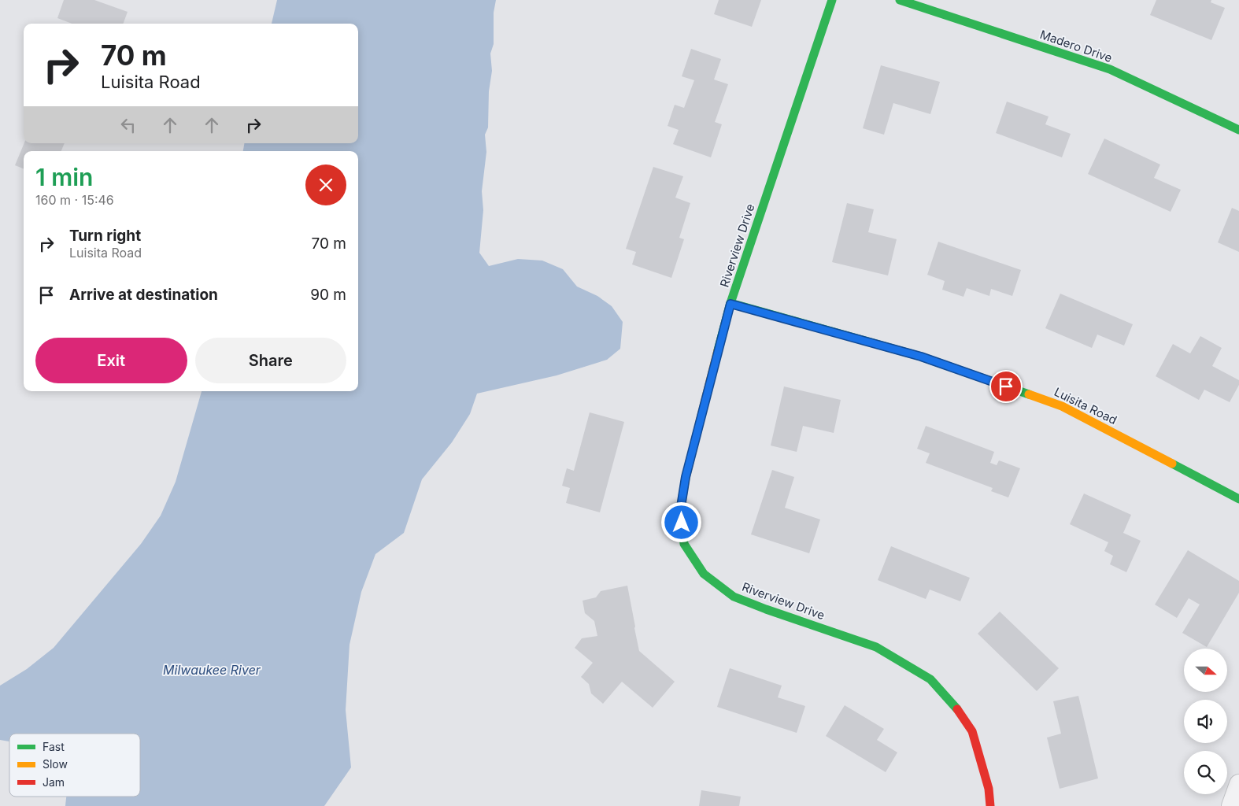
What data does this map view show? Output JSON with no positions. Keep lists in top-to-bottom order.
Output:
{
  "streets": {
    "street": ["Madero Drive", "Riverview Drive", "Luisita Road"]
  },
  "crossings": [
    ["Riverview Drive", "Luisita Road"]
  ],
  "water": ["Milwaukee River"],
  "legend": ["Fast", "Slow", "Jam"],
  "north": "right",
  "page": {
    "turn": ["70 m", "Luisita Road"],
    "heading": ["1 min", "160 m · 15:46"],
    "list": [
      {
        "name": "Turn right",
        "note": "Luisita Road",
        "value": "70 m"
      },
      {
        "name": "Arrive at destination",
        "value": "90 m"
      }
    ],
    "buttons": ["Exit", "Share"]
  }
}
